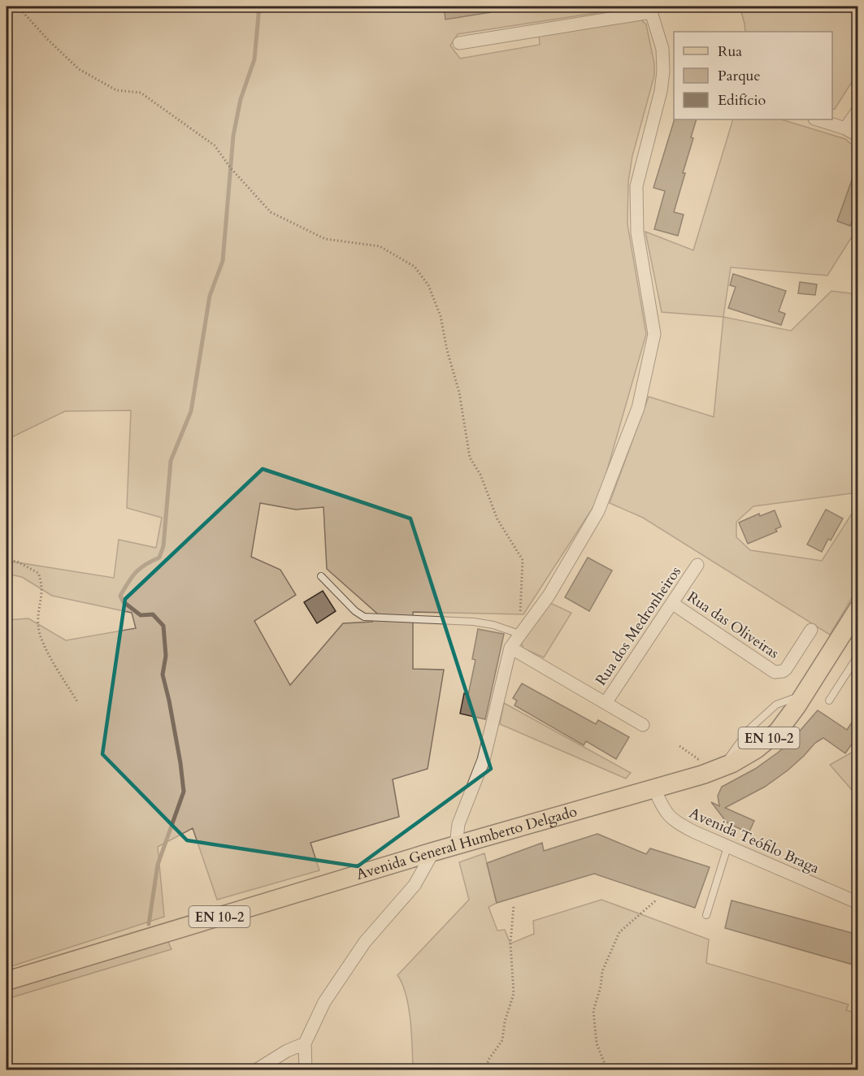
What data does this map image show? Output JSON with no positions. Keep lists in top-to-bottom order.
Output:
{
  "streets": {
    "main road": ["EN 10-2", "Avenida General Humberto Delgado"],
    "street": ["Rua das Oliveiras", "Rua dos Medronheiros", "Avenida Teófilo Braga"]
  },
  "crossings": [
    ["Rua das Oliveiras", "Rua dos Medronheiros"],
    ["Avenida Teófilo Braga", "Avenida General Humberto Delgado"]
  ],
  "legend": ["Rua", "Parque", "Edifício"]
}
